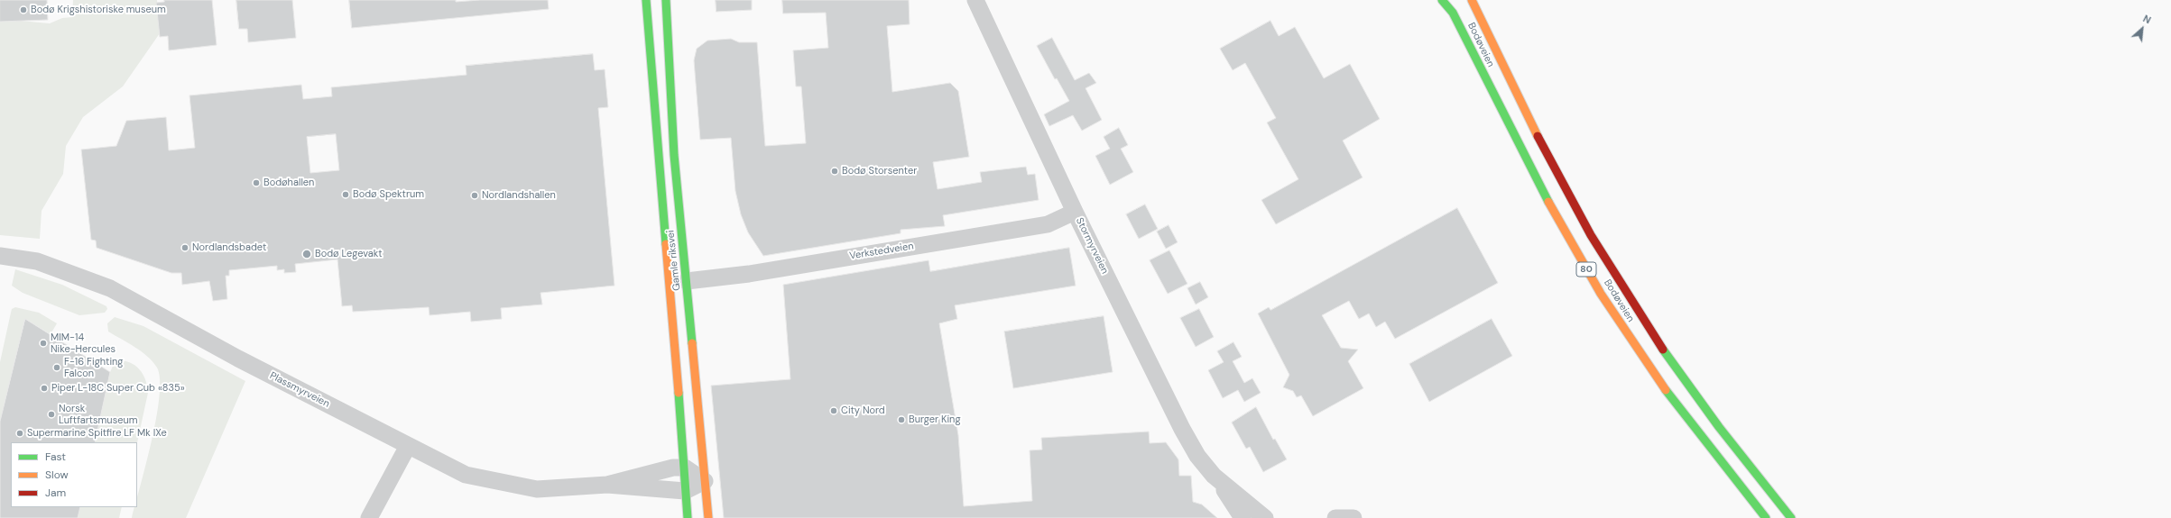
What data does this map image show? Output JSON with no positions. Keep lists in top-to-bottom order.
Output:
{
  "streets": {
    "main road": ["Bodøveien", "Gamle riksvei", "80"],
    "street": ["Stormyrveien", "Verkstedveien", "Plassmyrveien"]
  },
  "crossings": [
    ["Stormyrveien", "Verkstedveien"],
    ["Verkstedveien", "Gamle riksvei"],
    ["Gamle riksvei", "Plassmyrveien"]
  ],
  "places": [
    "Bodø Krigshistoriske museum",
    "Bodø Storsenter",
    "Bodøhallen",
    "Bodø Spektrum",
    "Nordlandshallen",
    "Nordlandsbadet",
    "Bodø Legevakt",
    "MIM-14 Nike-Hercules",
    "F-16 Fighting Falcon",
    "Piper L-18C Super Cub «835»",
    "City Nord",
    "Norsk Luftfartsmuseum",
    "Burger King",
    "Supermarine Spitfire LF Mk IXe"
  ],
  "legend": ["Fast", "Slow", "Jam"],
  "north": "top right"
}
